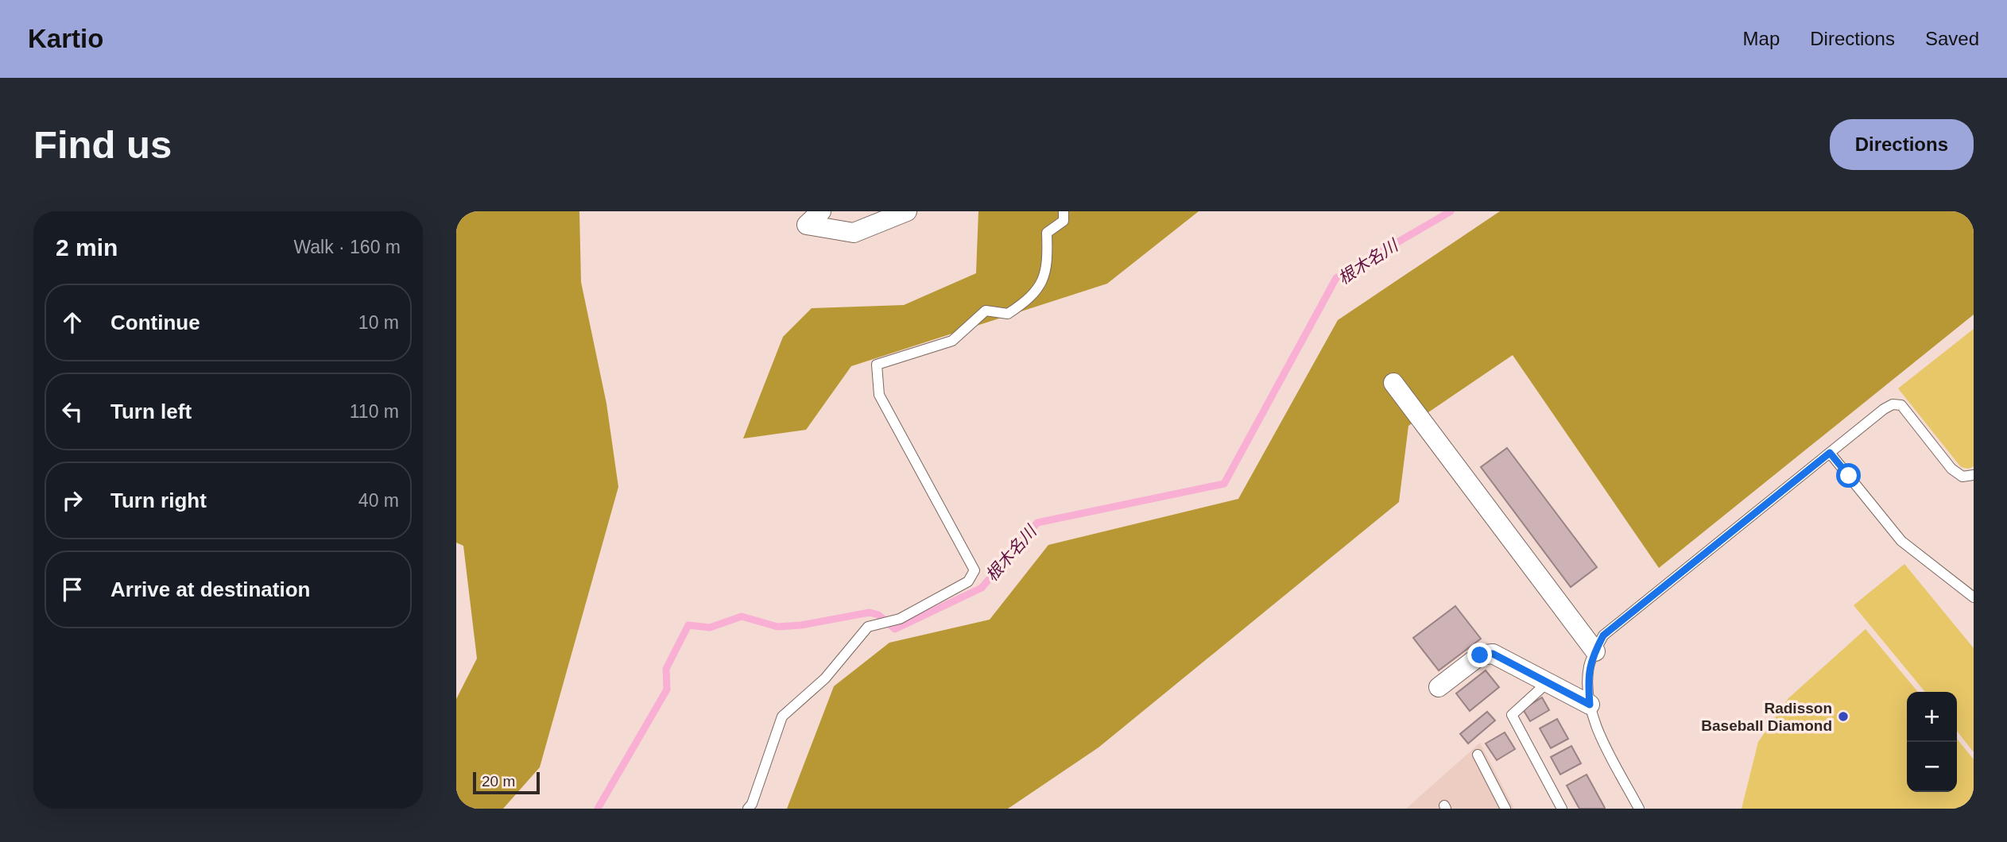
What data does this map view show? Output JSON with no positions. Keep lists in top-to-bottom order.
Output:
{
  "water": ["根木名川"],
  "places": ["Radisson Baseball Diamond"],
  "scale_bar": "20 m",
  "page": {
    "header": "Kartio",
    "nav": ["Map", "Directions", "Saved"],
    "buttons": "Directions",
    "title": "Find us",
    "heading": ["2 min", "Walk · 160 m"],
    "list": [
      ["Continue", "10 m"],
      ["Turn left", "110 m"],
      ["Turn right", "40 m"],
      "Arrive at destination"
    ],
    "map_buttons": ["+", "−"],
    "scale": "20 m"
  }
}
